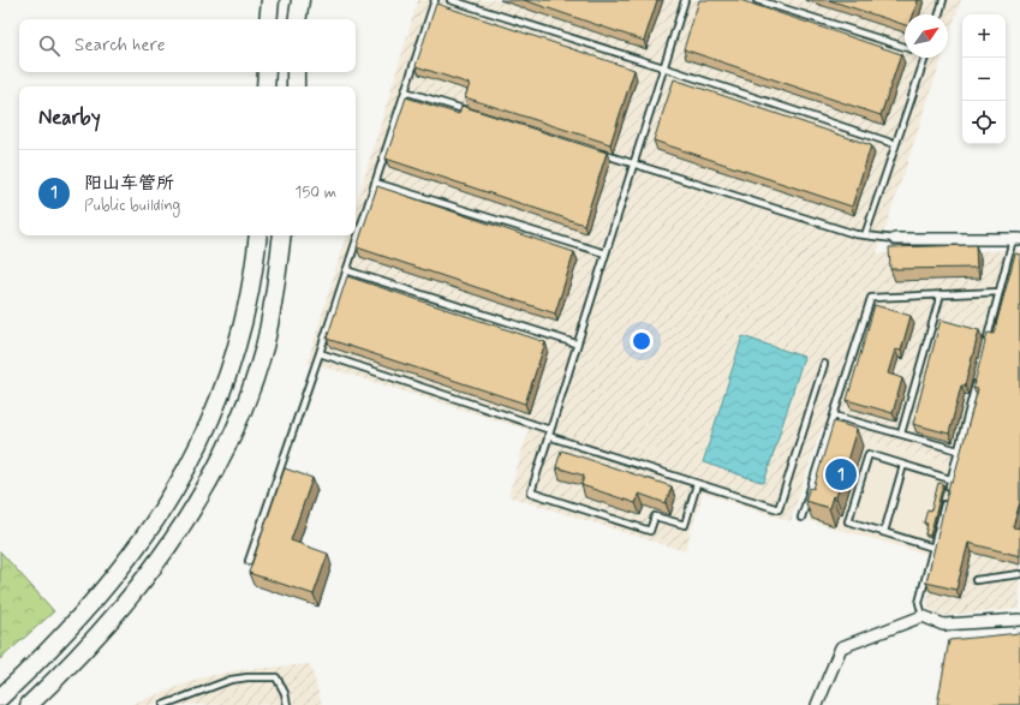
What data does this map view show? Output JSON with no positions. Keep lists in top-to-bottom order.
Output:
{
  "north": "top right",
  "page": {
    "map_buttons": ["+", "−"],
    "search": "Search here",
    "heading": "Nearby",
    "list": [
      {
        "mark": "1",
        "name": "阳山车管所",
        "note": "Public building",
        "value": "150 m"
      }
    ],
    "pins": "1"
  }
}
